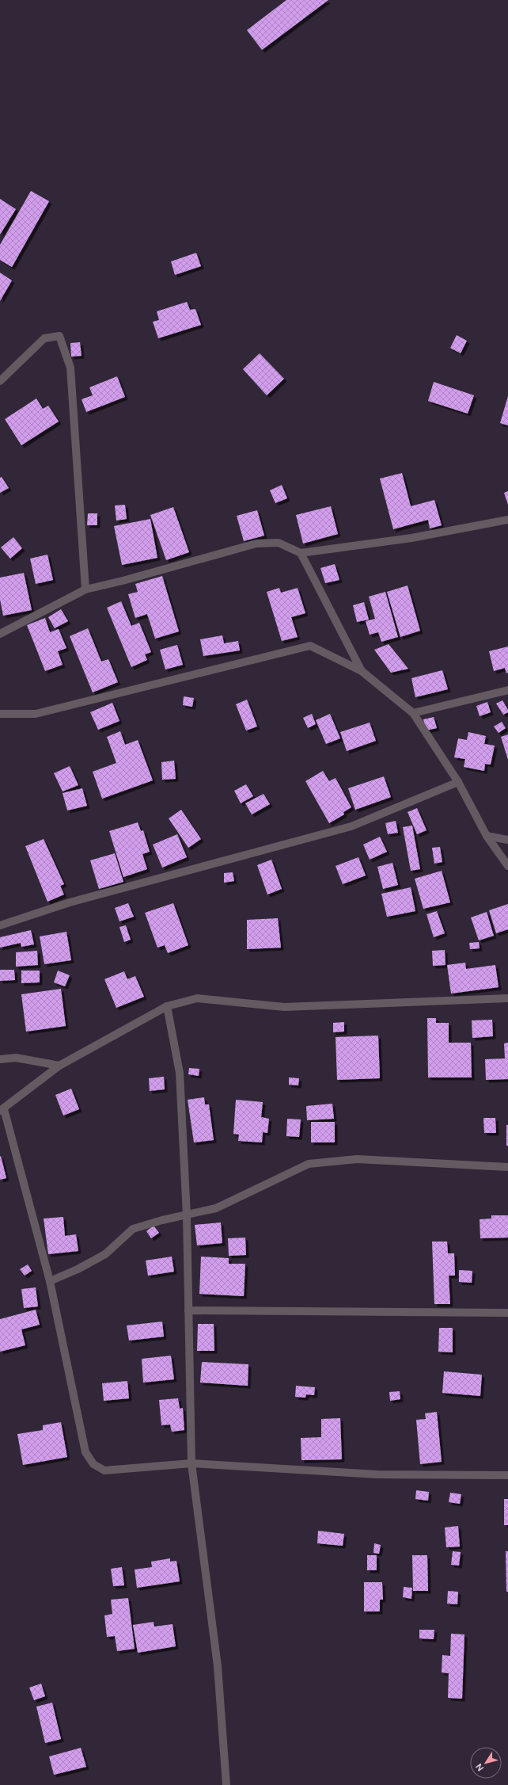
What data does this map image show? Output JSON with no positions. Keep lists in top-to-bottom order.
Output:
{
  "north": "bottom left"
}
